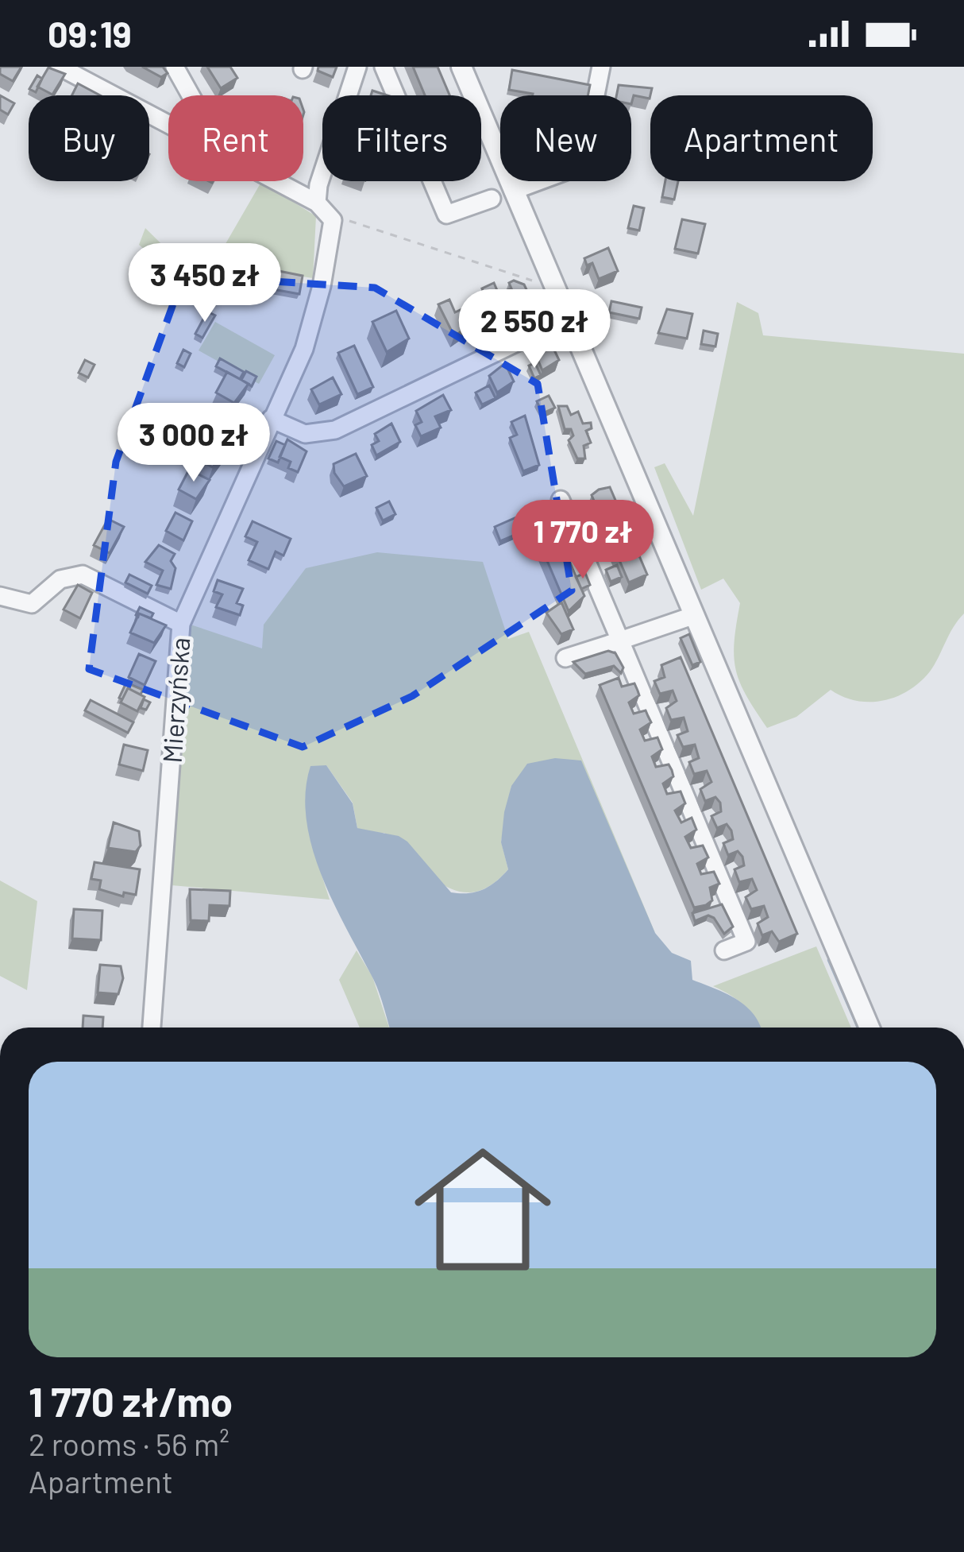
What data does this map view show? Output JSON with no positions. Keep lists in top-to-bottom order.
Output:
{
  "streets": {
    "street": ["Mierzyńska"]
  },
  "page": {
    "status": "09:19",
    "chip": [
      "Buy",
      "Rent",
      "Filters",
      "New",
      "Apartment"
    ],
    "price": [
      "3 450 zł",
      "2 550 zł",
      "3 000 zł",
      "1 770 zł"
    ],
    "list": [
      {
        "name": "1 770 zł/mo",
        "note": "2 rooms · 56 m² · Apartment"
      }
    ]
  }
}
